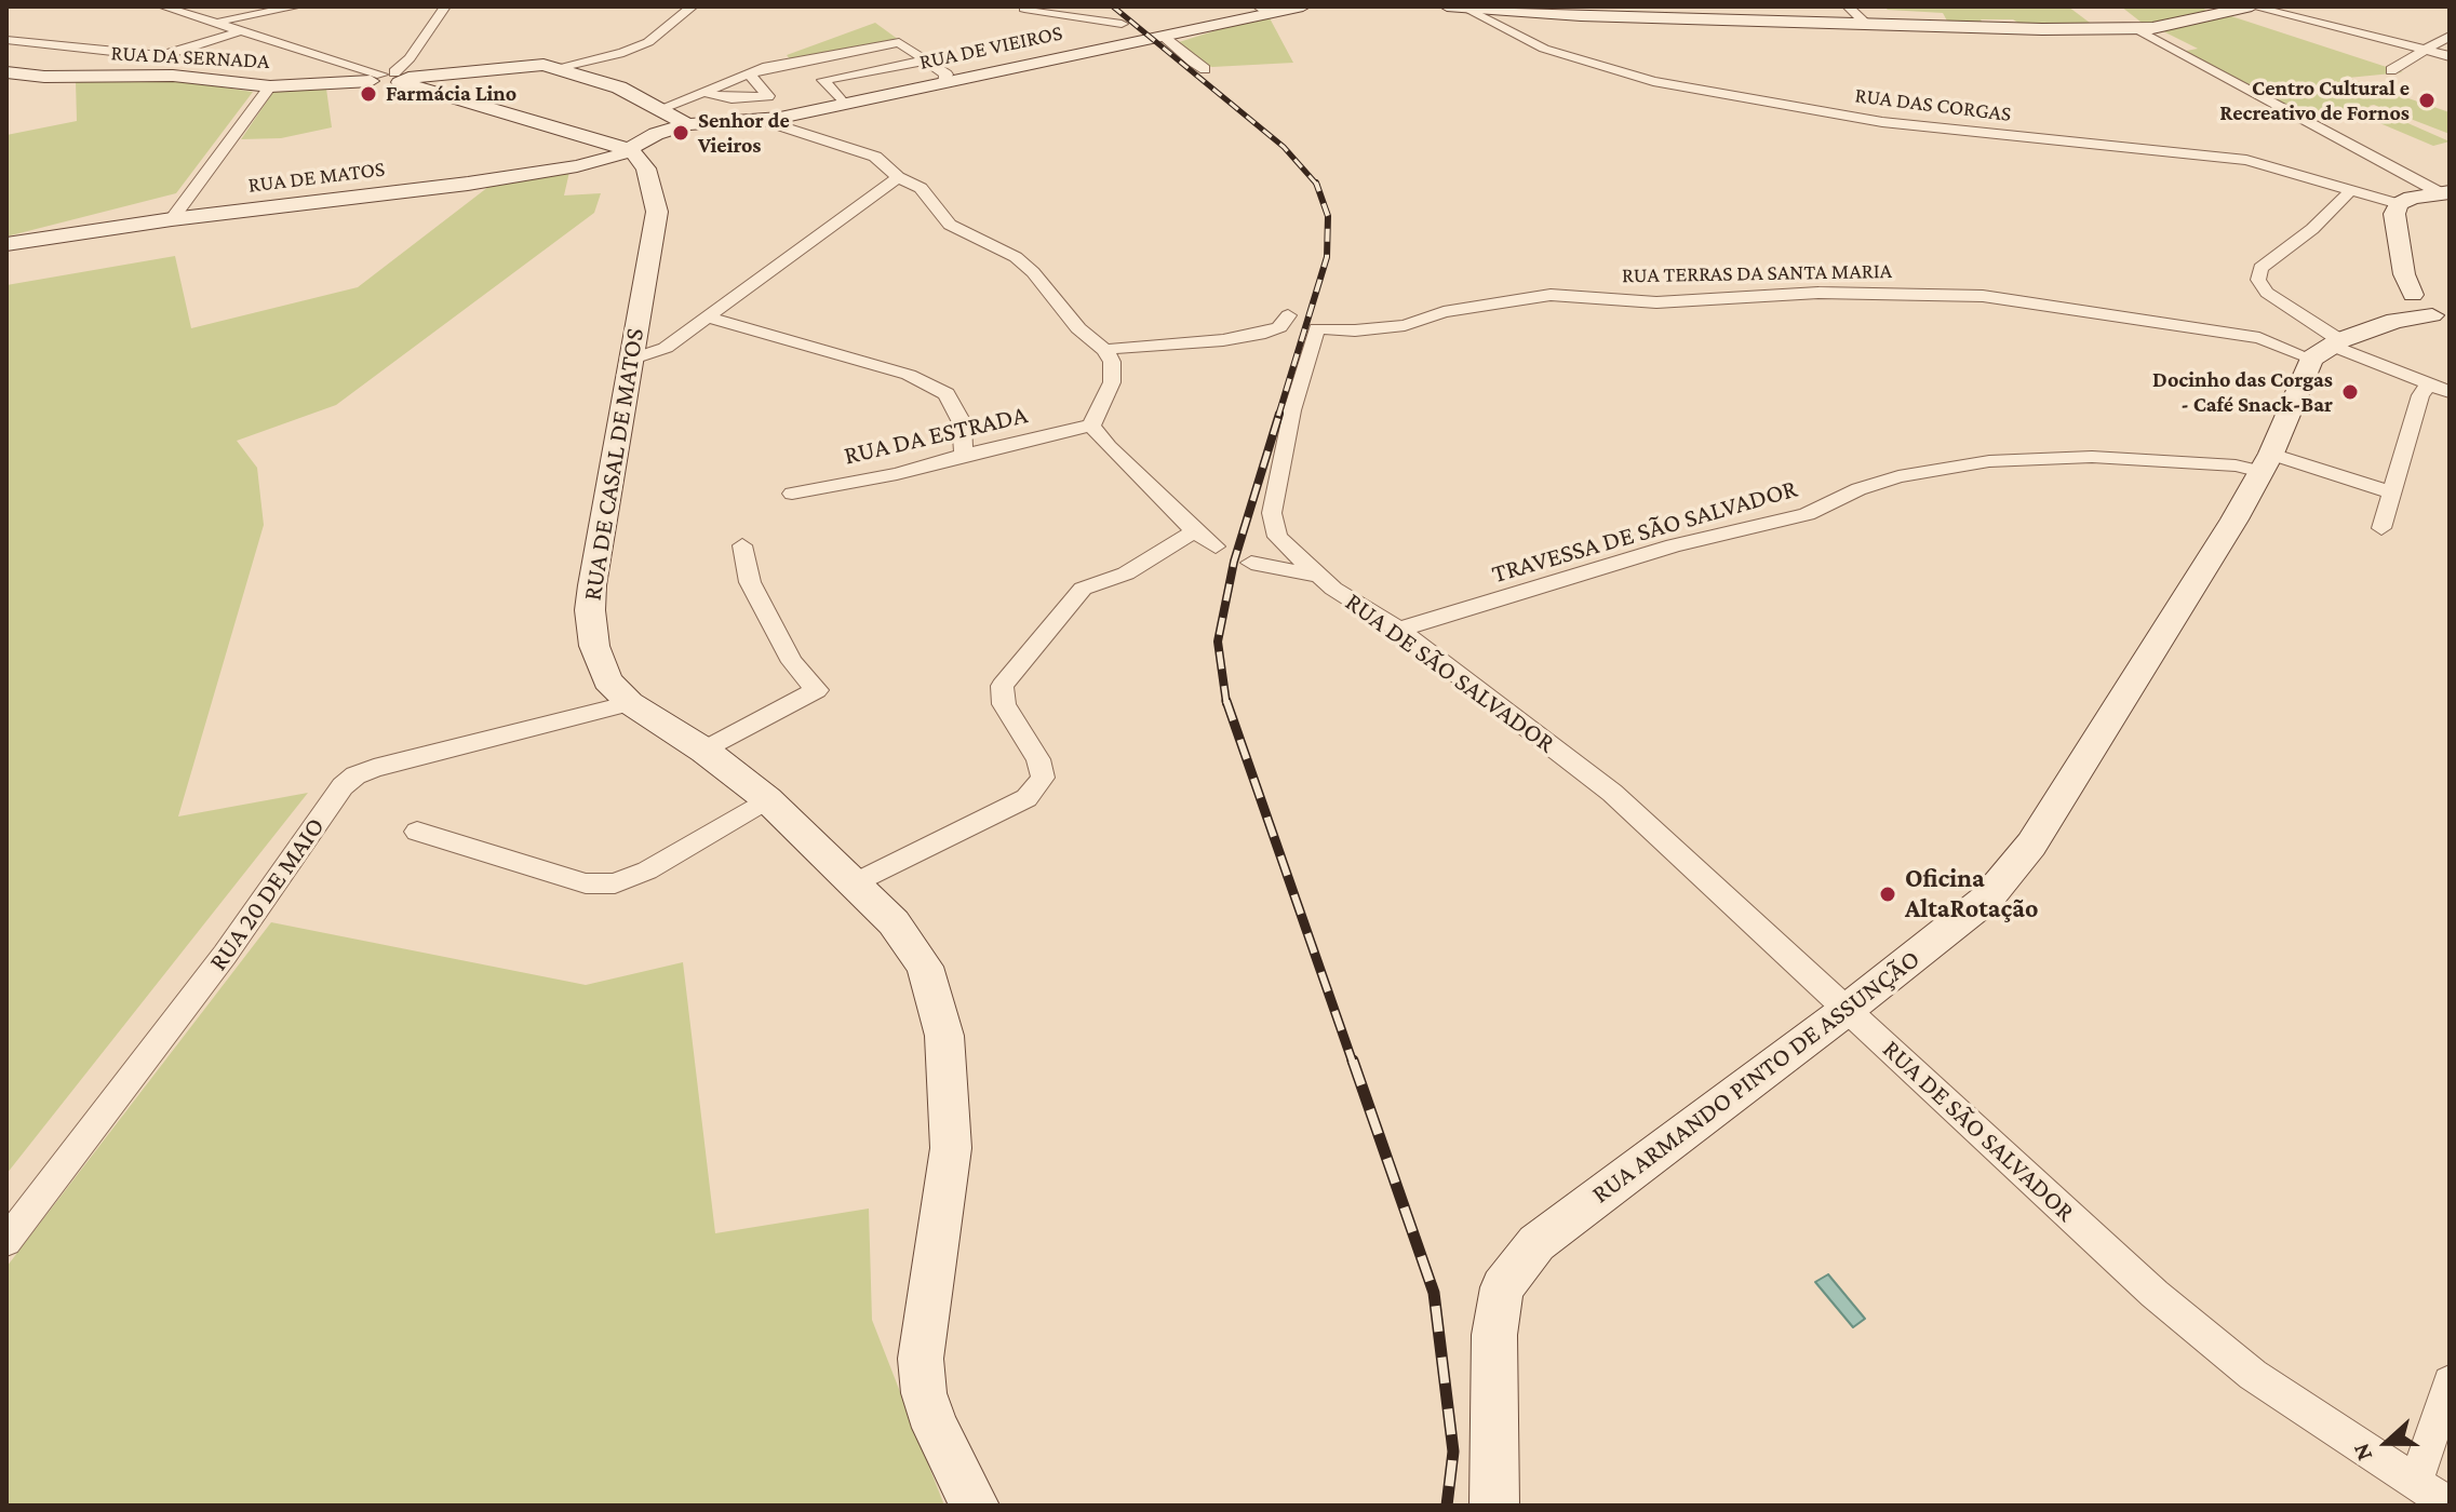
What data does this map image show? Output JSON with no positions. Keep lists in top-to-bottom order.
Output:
{
  "streets": {
    "street": [
      "RUA DE VIEIROS",
      "RUA DA SERNADA",
      "RUA DAS CORGAS",
      "RUA DE MATOS",
      "RUA TERRAS DA SANTA MARIA",
      "RUA DA ESTRADA",
      "RUA DE CASAL DE MATOS",
      "TRAVESSA DE SÃO SALVADOR",
      "RUA DE SÃO SALVADOR",
      "RUA 20 DE MAIO",
      "RUA ARMANDO PINTO DE ASSUNÇÃO"
    ]
  },
  "crossings": [
    ["RUA DE VIEIROS", "RUA DE MATOS"],
    ["RUA DE VIEIROS", "RUA DE CASAL DE MATOS"],
    ["RUA DE MATOS", "RUA DE CASAL DE MATOS"],
    ["RUA TERRAS DA SANTA MARIA", "RUA DE SÃO SALVADOR"],
    ["RUA TERRAS DA SANTA MARIA", "RUA ARMANDO PINTO DE ASSUNÇÃO"],
    ["RUA DE CASAL DE MATOS", "RUA 20 DE MAIO"],
    ["TRAVESSA DE SÃO SALVADOR", "RUA DE SÃO SALVADOR"],
    ["TRAVESSA DE SÃO SALVADOR", "RUA ARMANDO PINTO DE ASSUNÇÃO"],
    ["RUA DE SÃO SALVADOR", "RUA ARMANDO PINTO DE ASSUNÇÃO"]
  ],
  "places": [
    "Farmácia Lino",
    "Centro Cultural e Recreativo de Fornos",
    "Senhor de Vieiros",
    "Docinho das Corgas - Café Snack-Bar",
    "Oficina AltaRotação"
  ],
  "north": "left"
}
